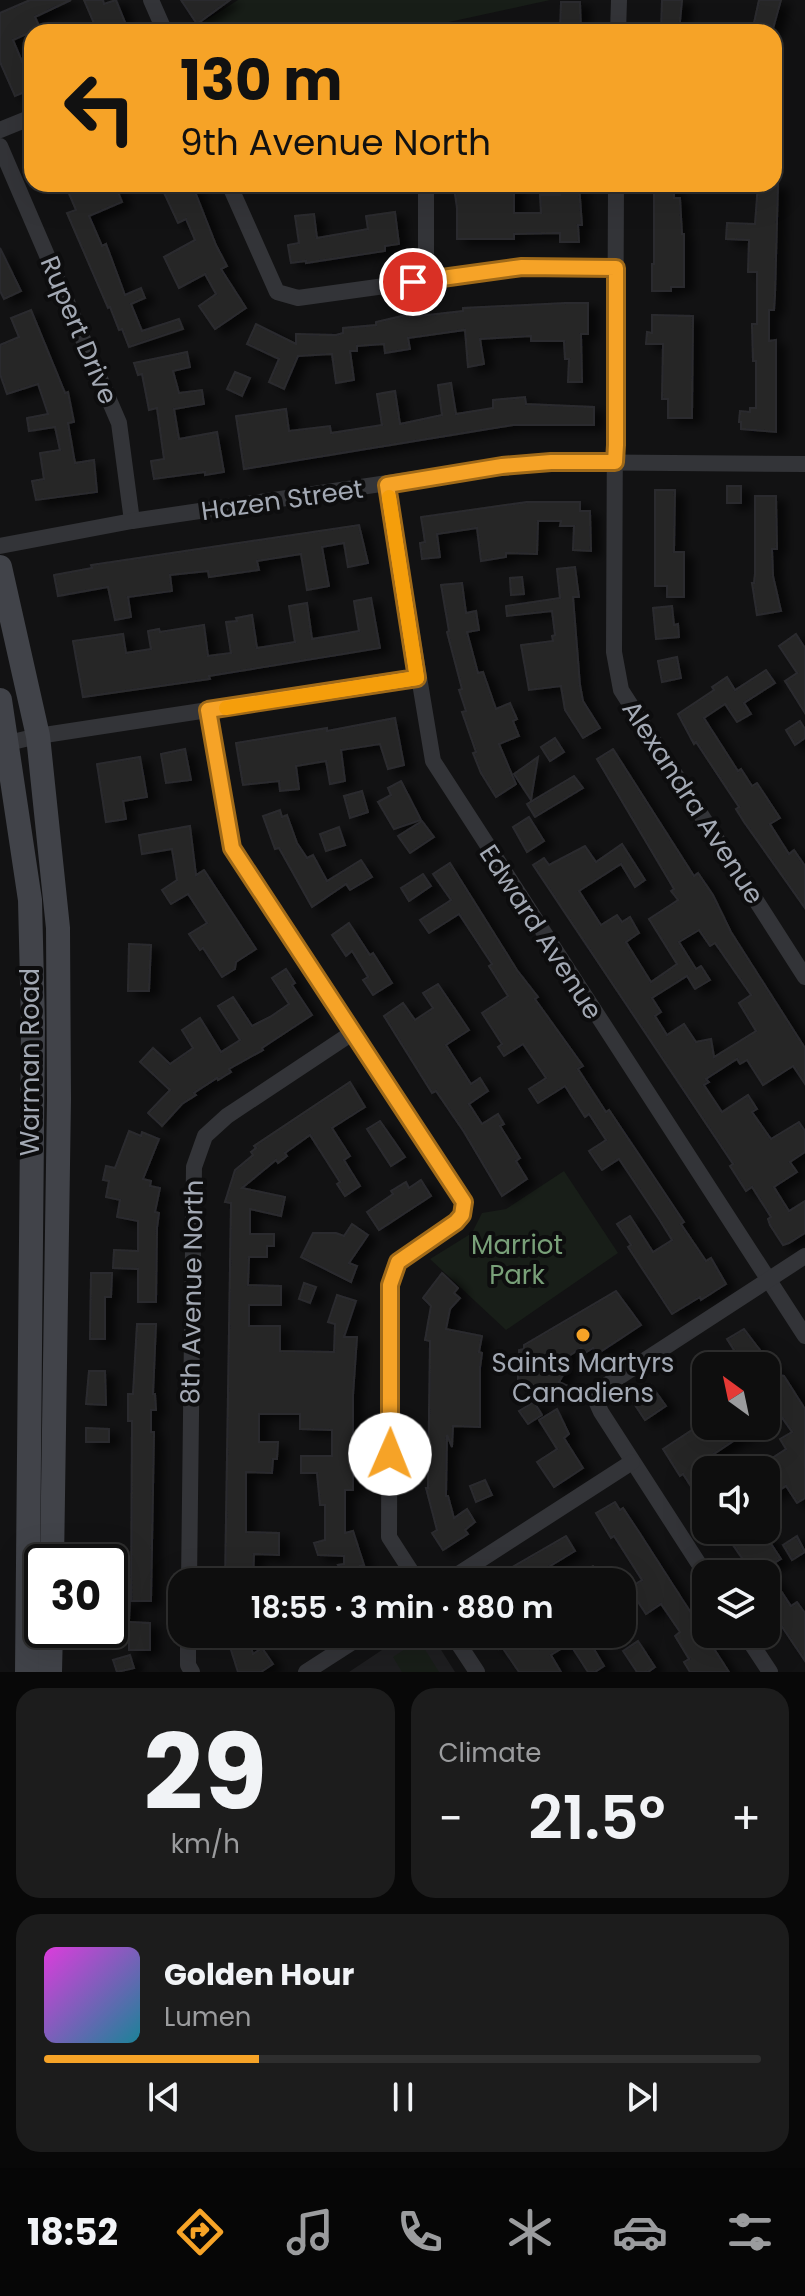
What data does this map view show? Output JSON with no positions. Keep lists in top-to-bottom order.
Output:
{
  "streets": {
    "main road": ["Warman Road"],
    "street": [
      "Rupert Drive",
      "Hazen Street",
      "Alexandra Avenue",
      "Edward Avenue",
      "8th Avenue North"
    ]
  },
  "crossings": [
    ["Rupert Drive", "Hazen Street"],
    ["Hazen Street", "Alexandra Avenue"],
    ["Hazen Street", "Edward Avenue"]
  ],
  "parks": ["Marriot Park"],
  "places": ["Saints Martyrs Canadiens"],
  "north": "top left",
  "page": {
    "turn": ["130 m", "9th Avenue North"],
    "limit": "30",
    "trip": "18:55 · 3 min · 880 m",
    "tile": [
      ["29", "km/h"],
      "Climate"
    ],
    "heat": ["−", "21.5°", "+"],
    "song": ["Golden Hour", "Lumen"],
    "tabs": "18:52"
  }
}
